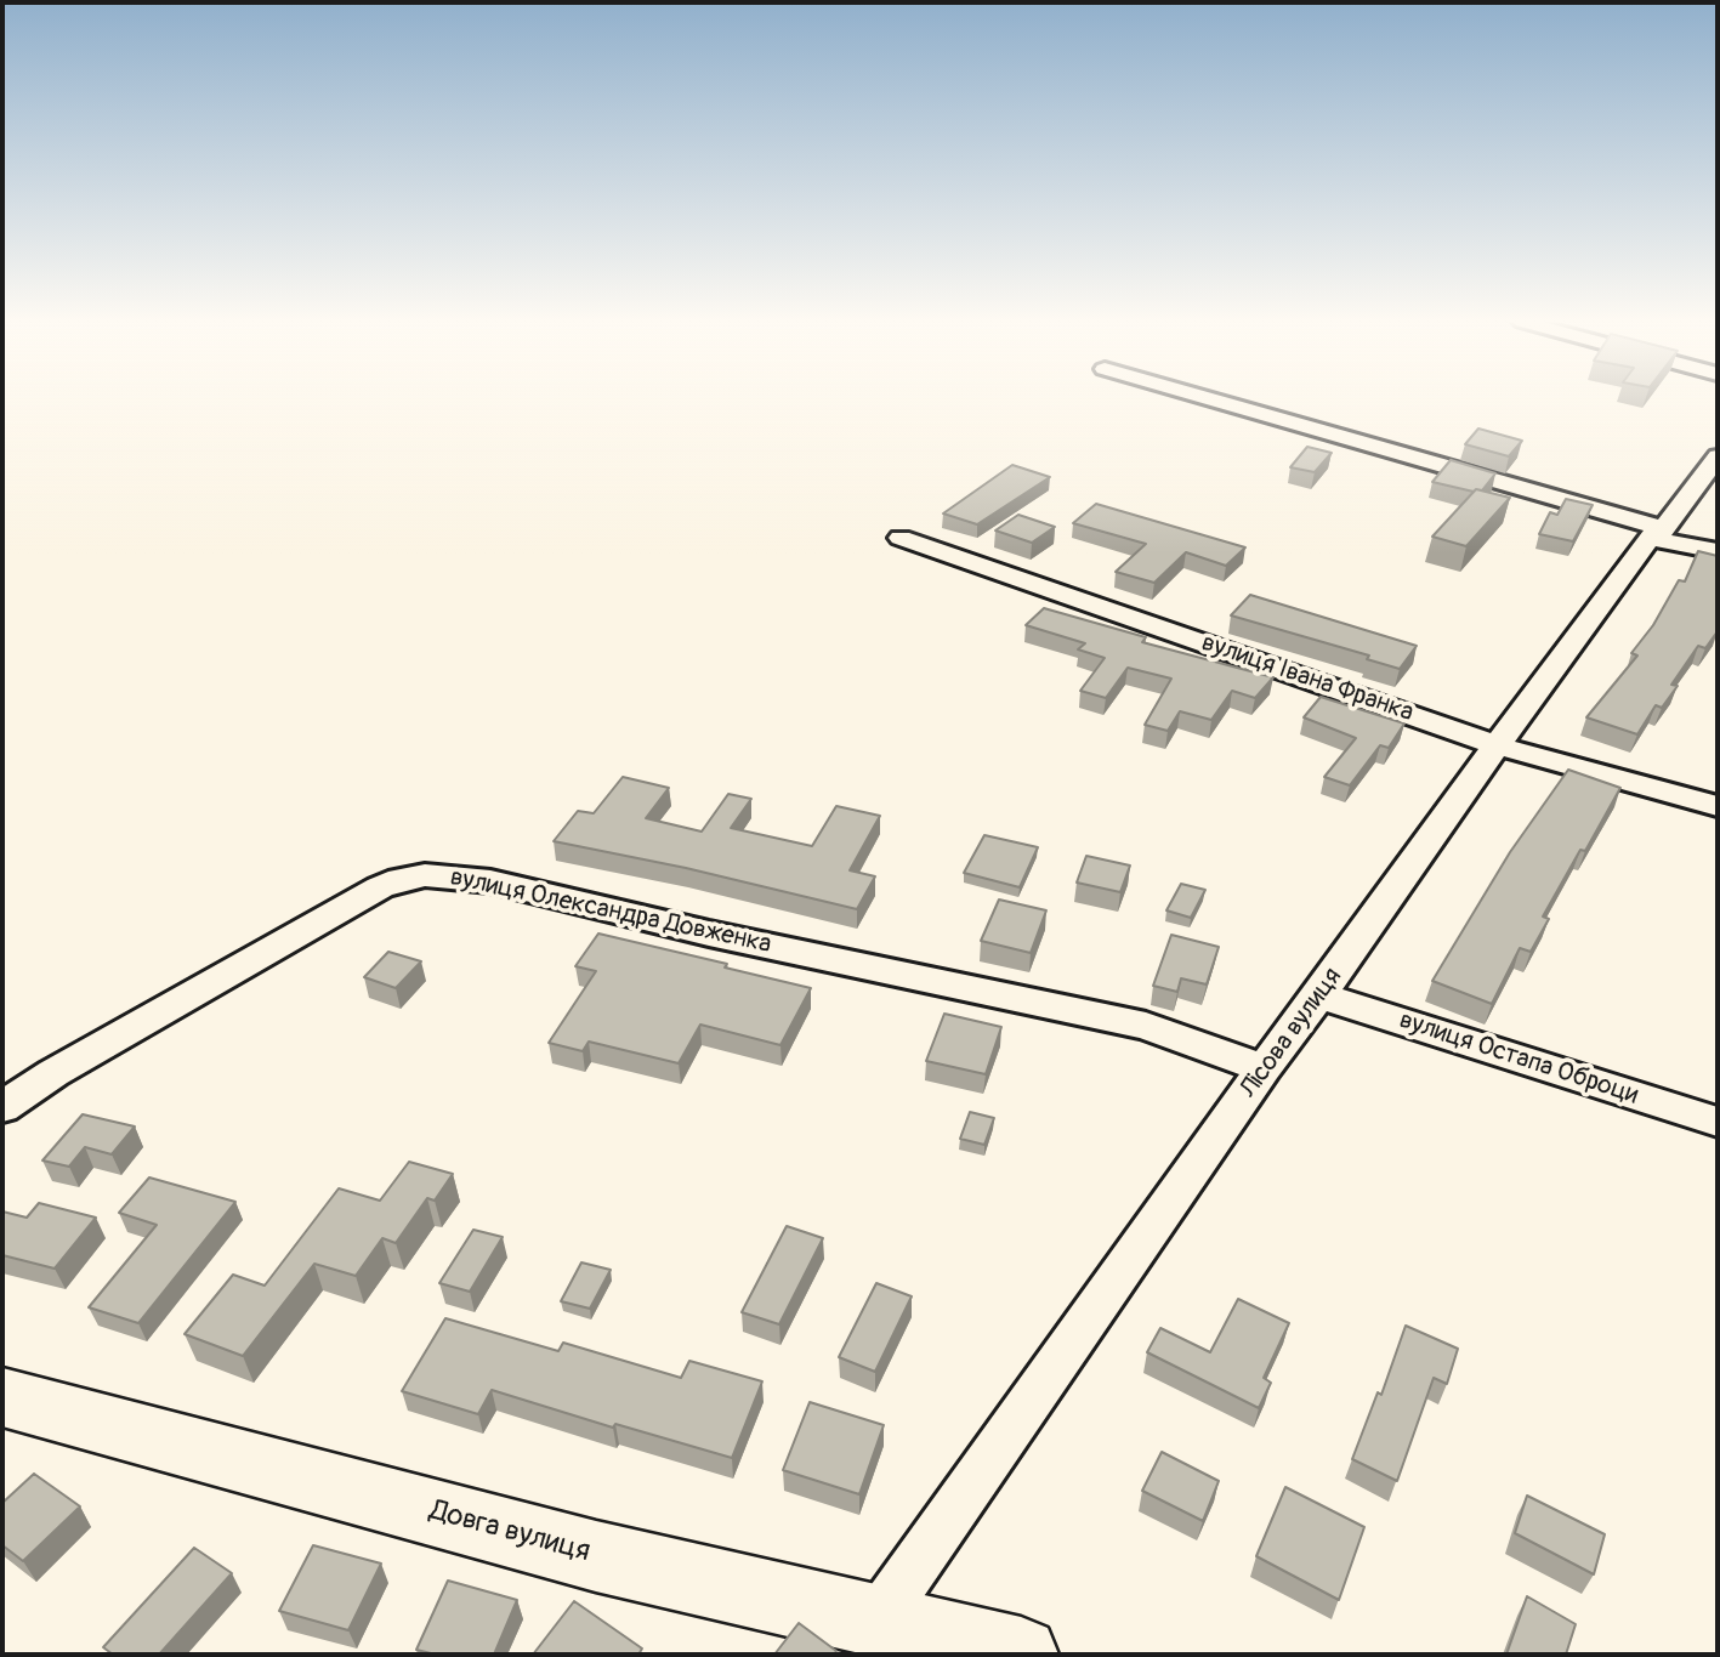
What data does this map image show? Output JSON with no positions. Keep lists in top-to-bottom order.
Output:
{
  "streets": {
    "street": [
      "вулиця Івана Франка",
      "вулиця Олександра Довженка",
      "Лісова вулиця",
      "вулиця Остапа Оброци",
      "Довга вулиця"
    ]
  },
  "crossings": [
    ["вулиця Івана Франка", "Лісова вулиця"],
    ["вулиця Олександра Довженка", "Лісова вулиця"],
    ["Лісова вулиця", "вулиця Остапа Оброци"],
    ["Лісова вулиця", "Довга вулиця"]
  ]
}
